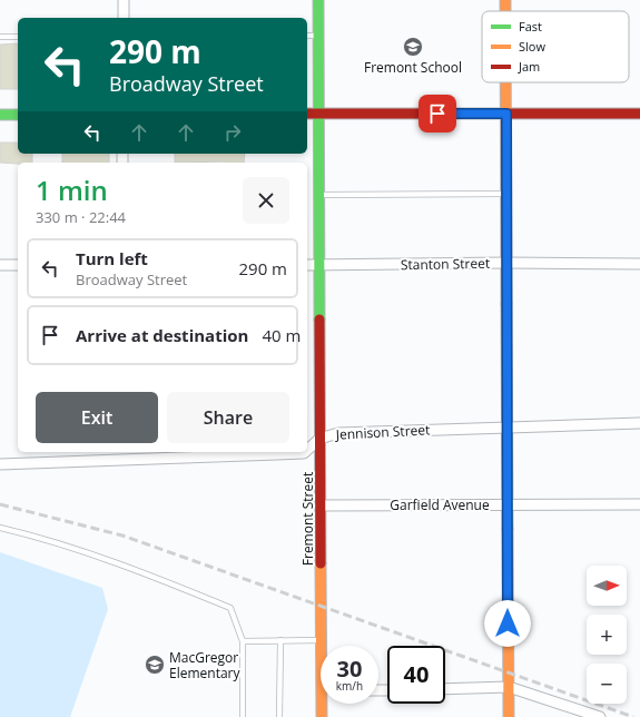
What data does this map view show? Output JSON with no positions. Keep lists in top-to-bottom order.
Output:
{
  "streets": {
    "street": [
      "Stanton Street",
      "Jennison Street",
      "Garfield Avenue",
      "Fremont Street"
    ]
  },
  "crossings": [
    ["Stanton Street", "Fremont Street"],
    ["Jennison Street", "Fremont Street"],
    ["Garfield Avenue", "Fremont Street"]
  ],
  "places": {
    "school or university": ["Fremont School", "MacGregor Elementary"]
  },
  "legend": ["Fast", "Slow", "Jam"],
  "north": "right",
  "page": {
    "turn": ["290 m", "Broadway Street"],
    "heading": ["1 min", "330 m · 22:44"],
    "list": [
      {
        "name": "Turn left",
        "note": "Broadway Street",
        "value": "290 m"
      },
      {
        "name": "Arrive at destination",
        "value": "40 m"
      }
    ],
    "buttons": ["Exit", "Share"],
    "map_buttons": ["+", "−"],
    "speed": "30 km/h",
    "limit": "40"
  }
}
